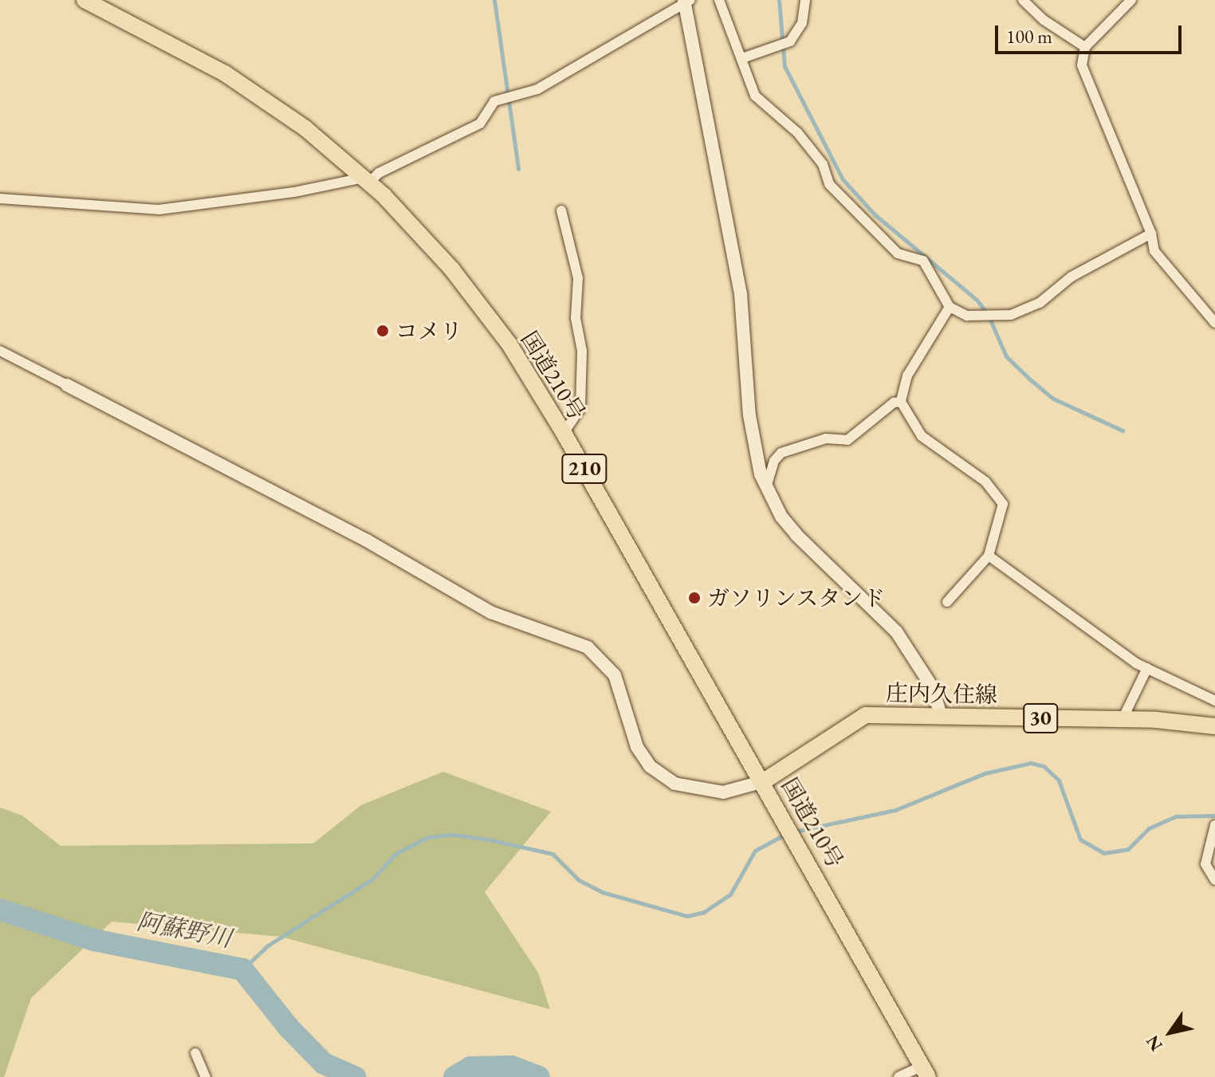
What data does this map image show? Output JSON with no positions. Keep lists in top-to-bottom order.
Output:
{
  "streets": {
    "main road": [
      "国道210号",
      "210",
      "庄内久住線",
      "30"
    ]
  },
  "crossings": [
    ["国道210号", "庄内久住線"]
  ],
  "water": ["阿蘇野川"],
  "places": ["コメリ", "ガソリンスタンド"],
  "scale_bar": "100 m",
  "north": "bottom left"
}
